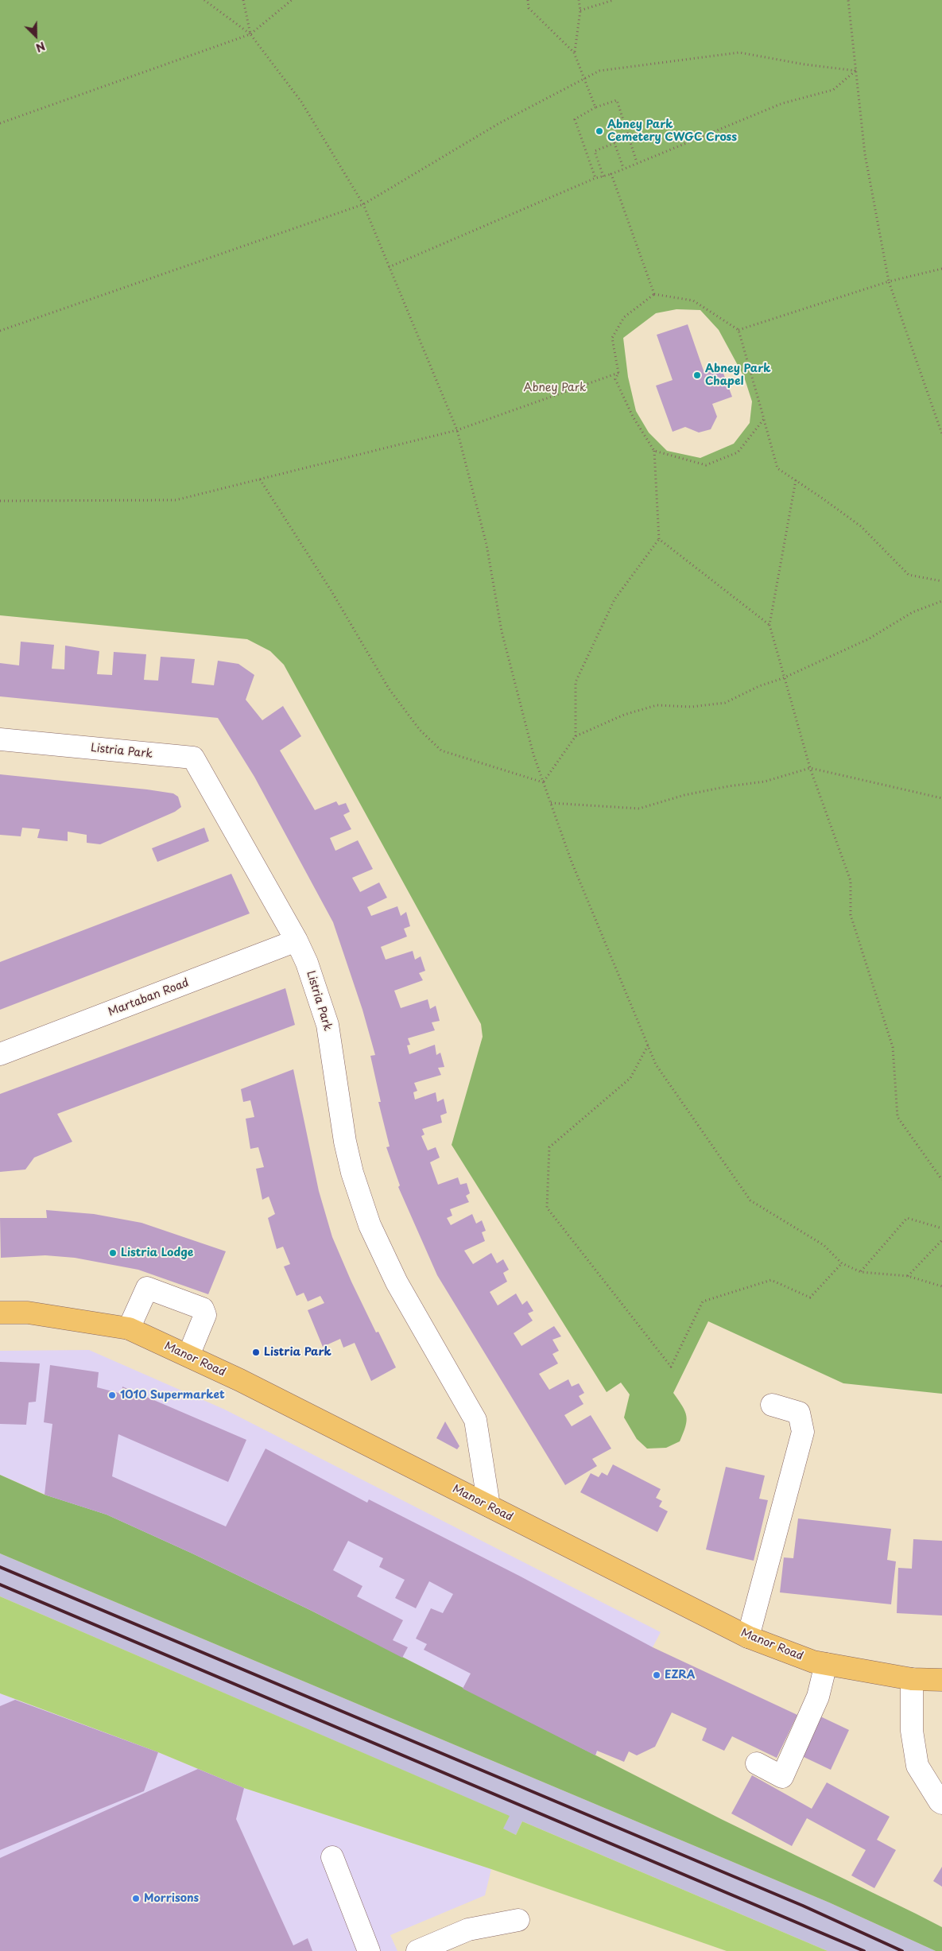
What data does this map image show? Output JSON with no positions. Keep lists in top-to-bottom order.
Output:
{
  "streets": {
    "main road": ["Manor Road"],
    "street": ["Listria Park", "Martaban Road"]
  },
  "crossings": [
    ["Listria Park", "Martaban Road"],
    ["Listria Park", "Manor Road"]
  ],
  "parks": ["Abney Park"],
  "places": [
    "Abney Park Cemetery CWGC Cross",
    "Abney Park Chapel",
    "Listria Lodge",
    "Listria Park",
    "1010 Supermarket",
    "EZRA",
    "Morrisons"
  ],
  "north": "bottom right"
}
